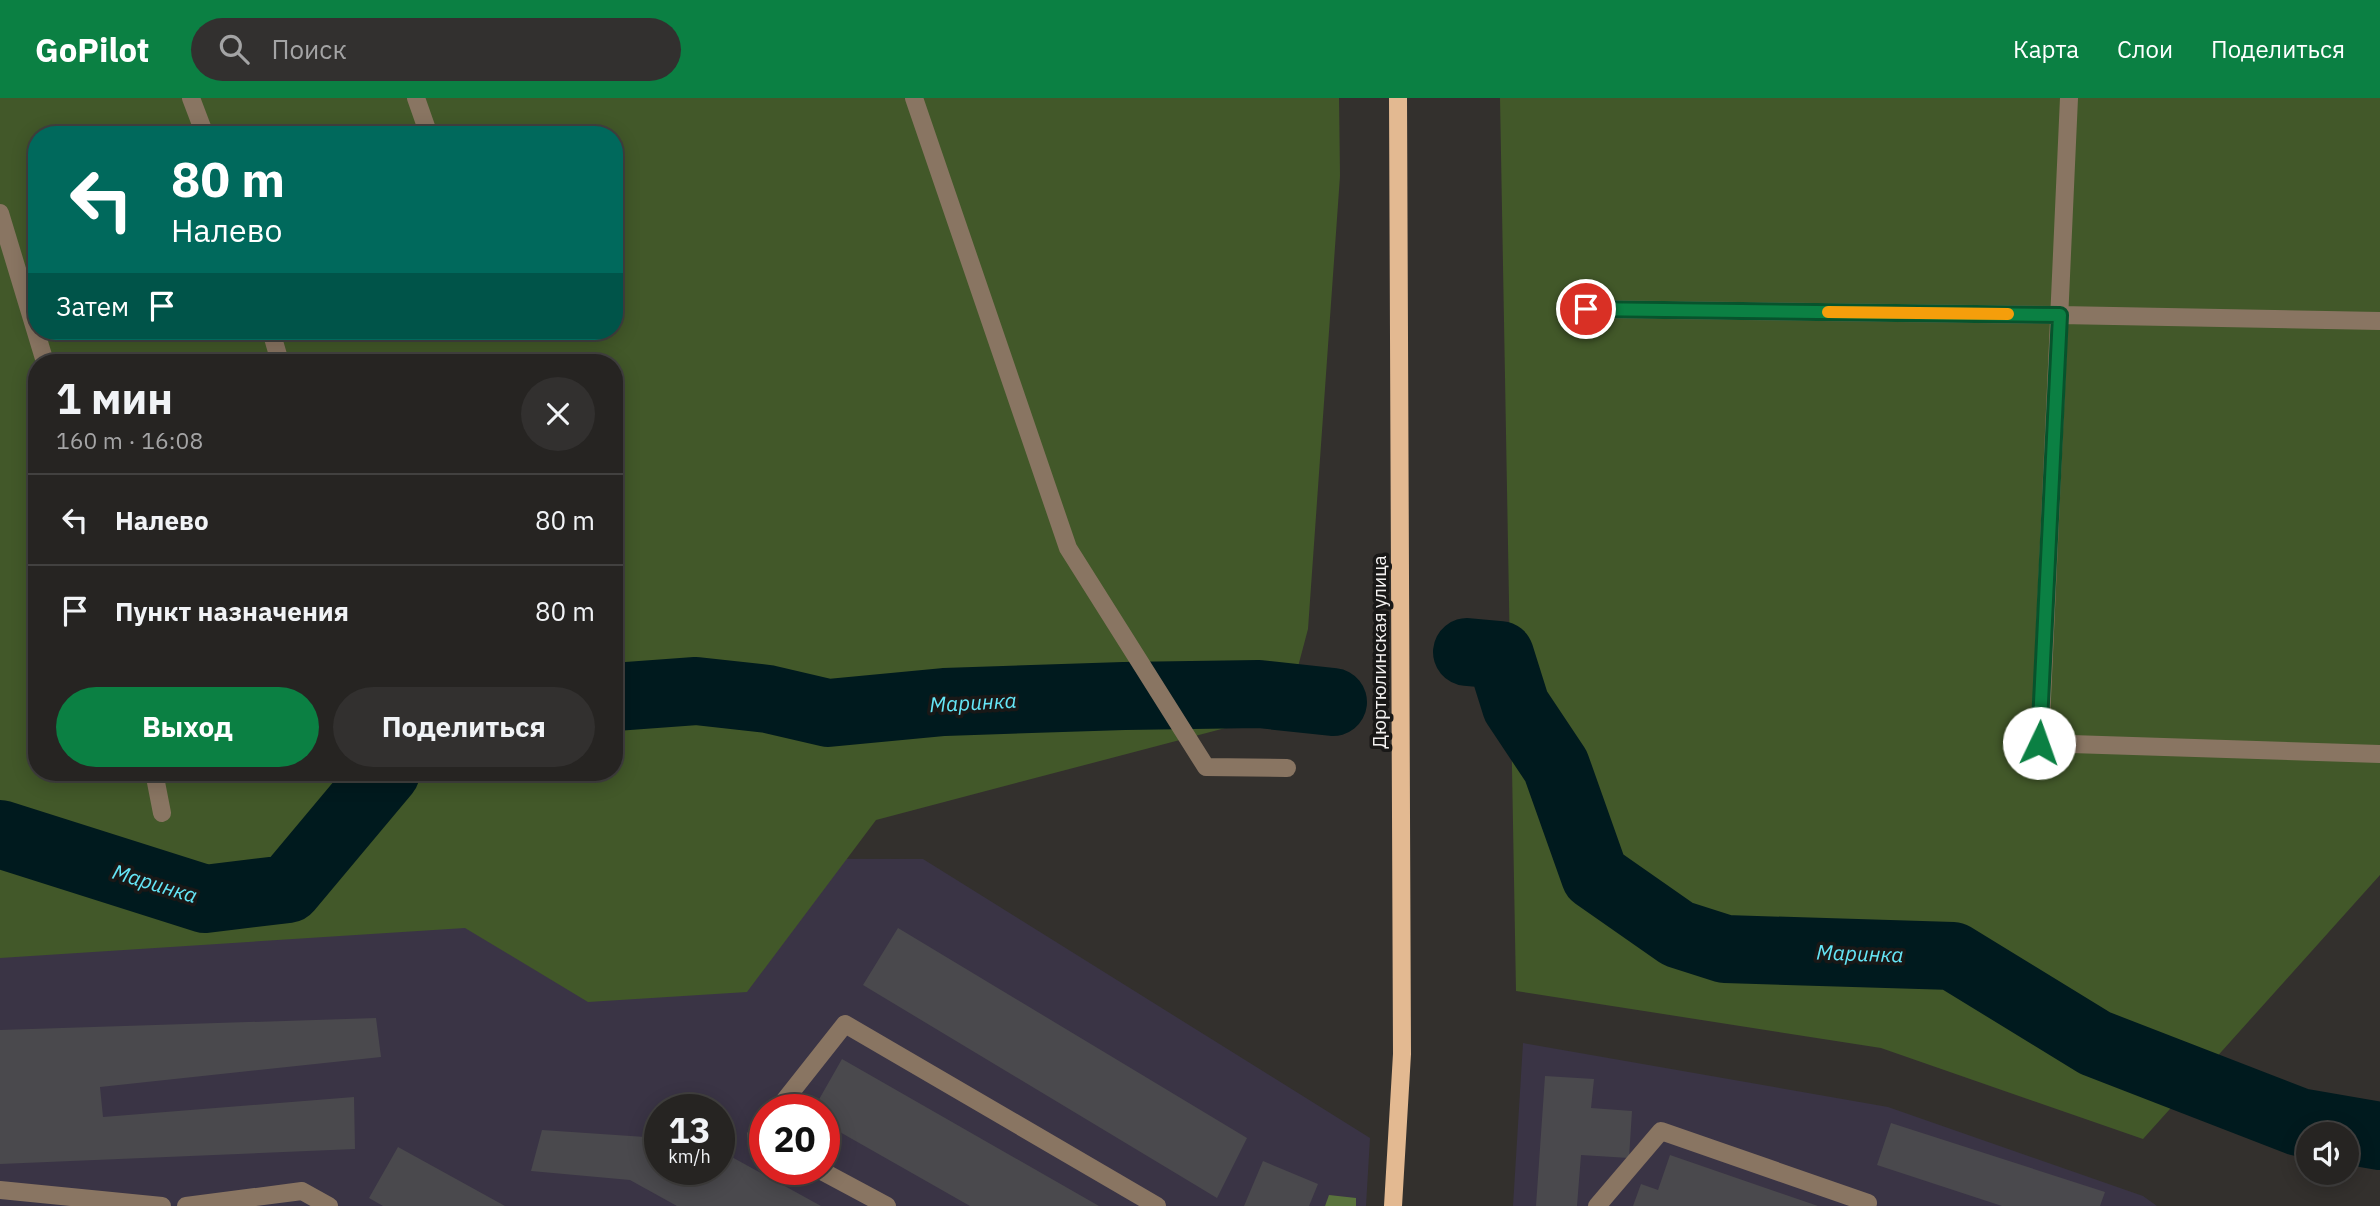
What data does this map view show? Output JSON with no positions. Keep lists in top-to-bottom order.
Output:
{
  "streets": {
    "main road": ["Дюртюлинская улица"]
  },
  "water": ["Маринка"],
  "page": {
    "header": "GoPilot",
    "search": "Поиск",
    "nav": ["Карта", "Слои", "Поделиться"],
    "turn": ["80 m", "Налево"],
    "then": "Затем",
    "heading": ["1 мин", "160 m · 16:08"],
    "list": [
      {
        "name": "Налево",
        "value": "80 m"
      },
      {
        "name": "Пункт назначения",
        "value": "80 m"
      }
    ],
    "buttons": ["Выход", "Поделиться"],
    "speed": "13 km/h",
    "limit": "20"
  }
}
